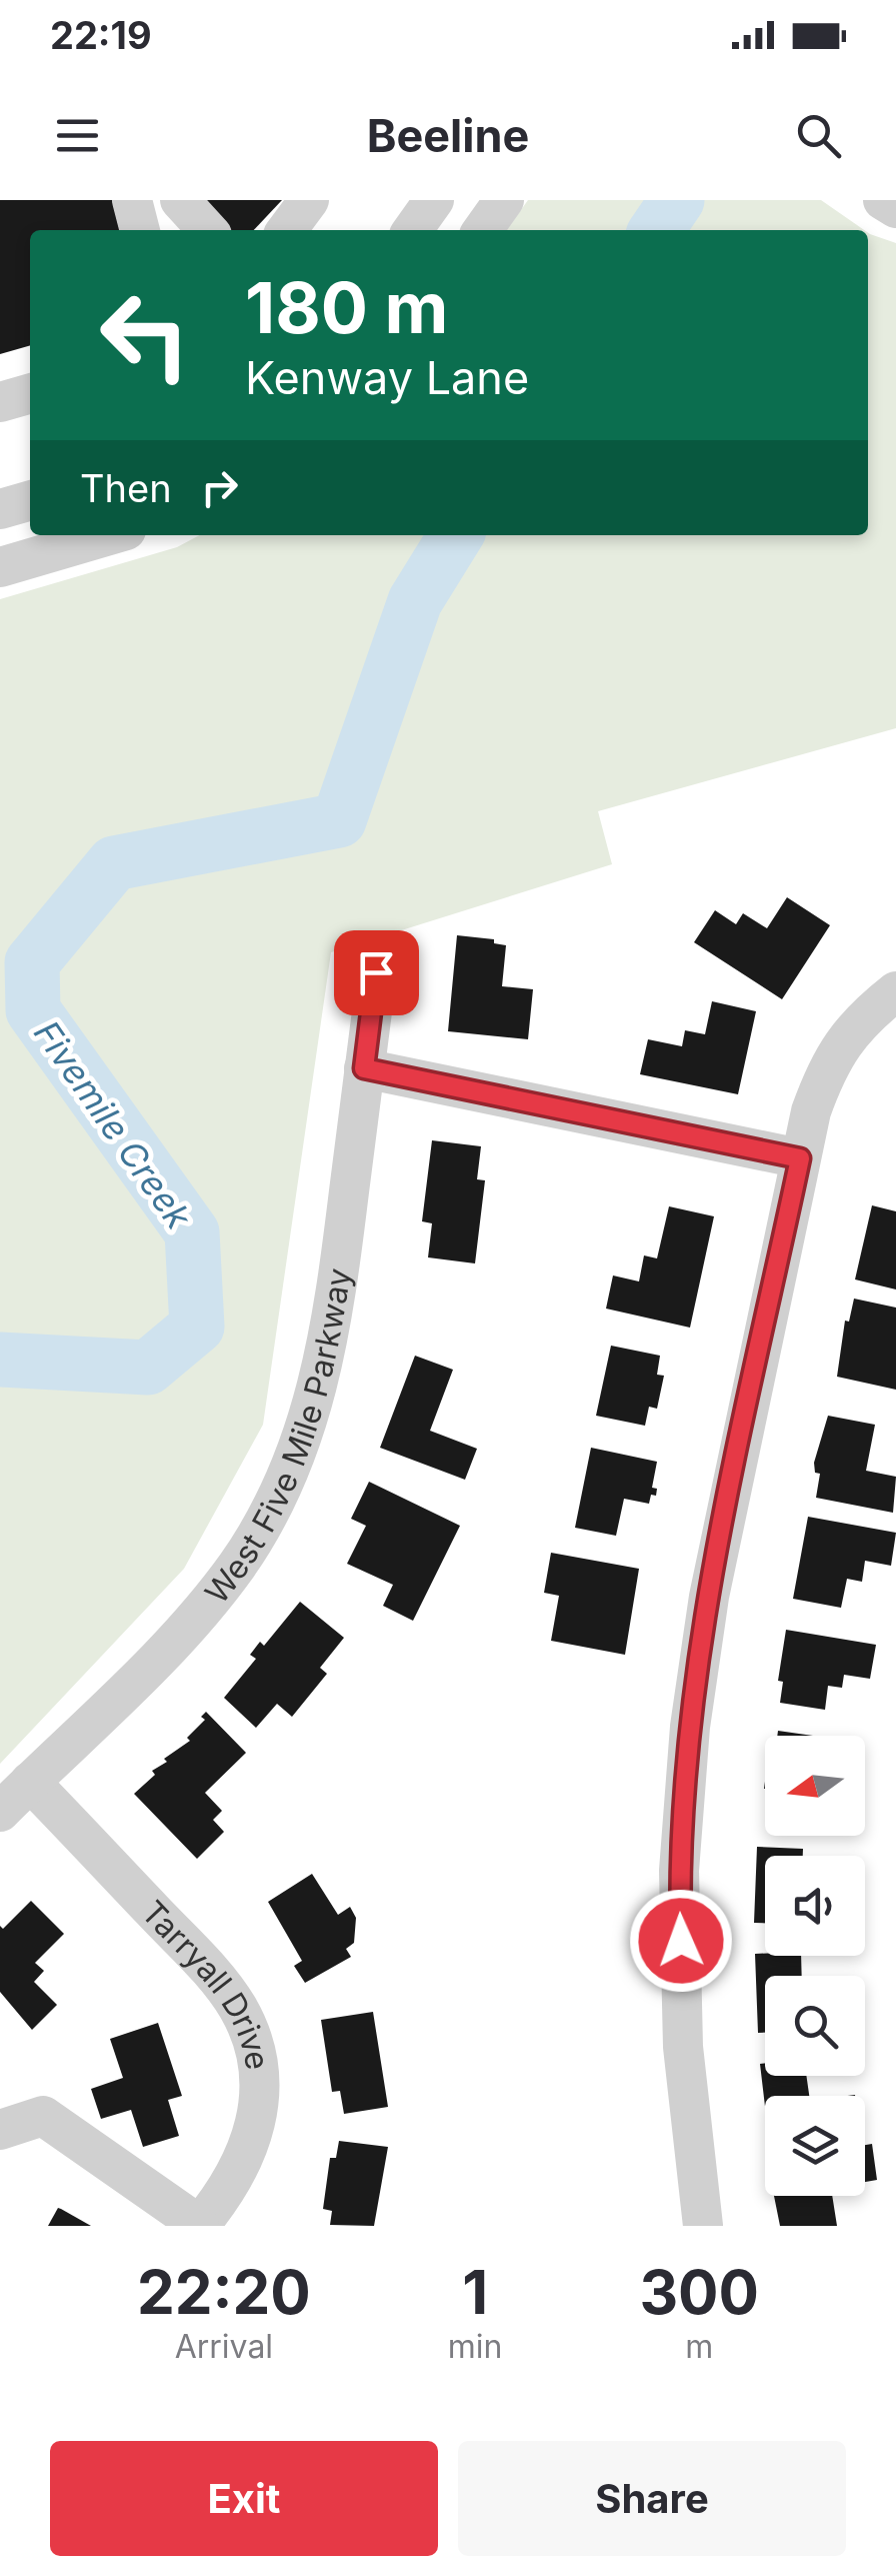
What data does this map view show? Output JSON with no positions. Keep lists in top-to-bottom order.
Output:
{
  "streets": {
    "street": ["West Five Mile Parkway", "Tarryall Drive"]
  },
  "crossings": [
    ["West Five Mile Parkway", "Tarryall Drive"]
  ],
  "water": ["Fivemile Creek"],
  "north": "left",
  "page": {
    "status": "22:19",
    "header": "Beeline",
    "turn": ["180 m", "Kenway Lane"],
    "then": "Then",
    "eta": [
      "22:20",
      "Arrival",
      "1",
      "min",
      "300",
      "m"
    ],
    "buttons": ["Exit", "Share"]
  }
}
